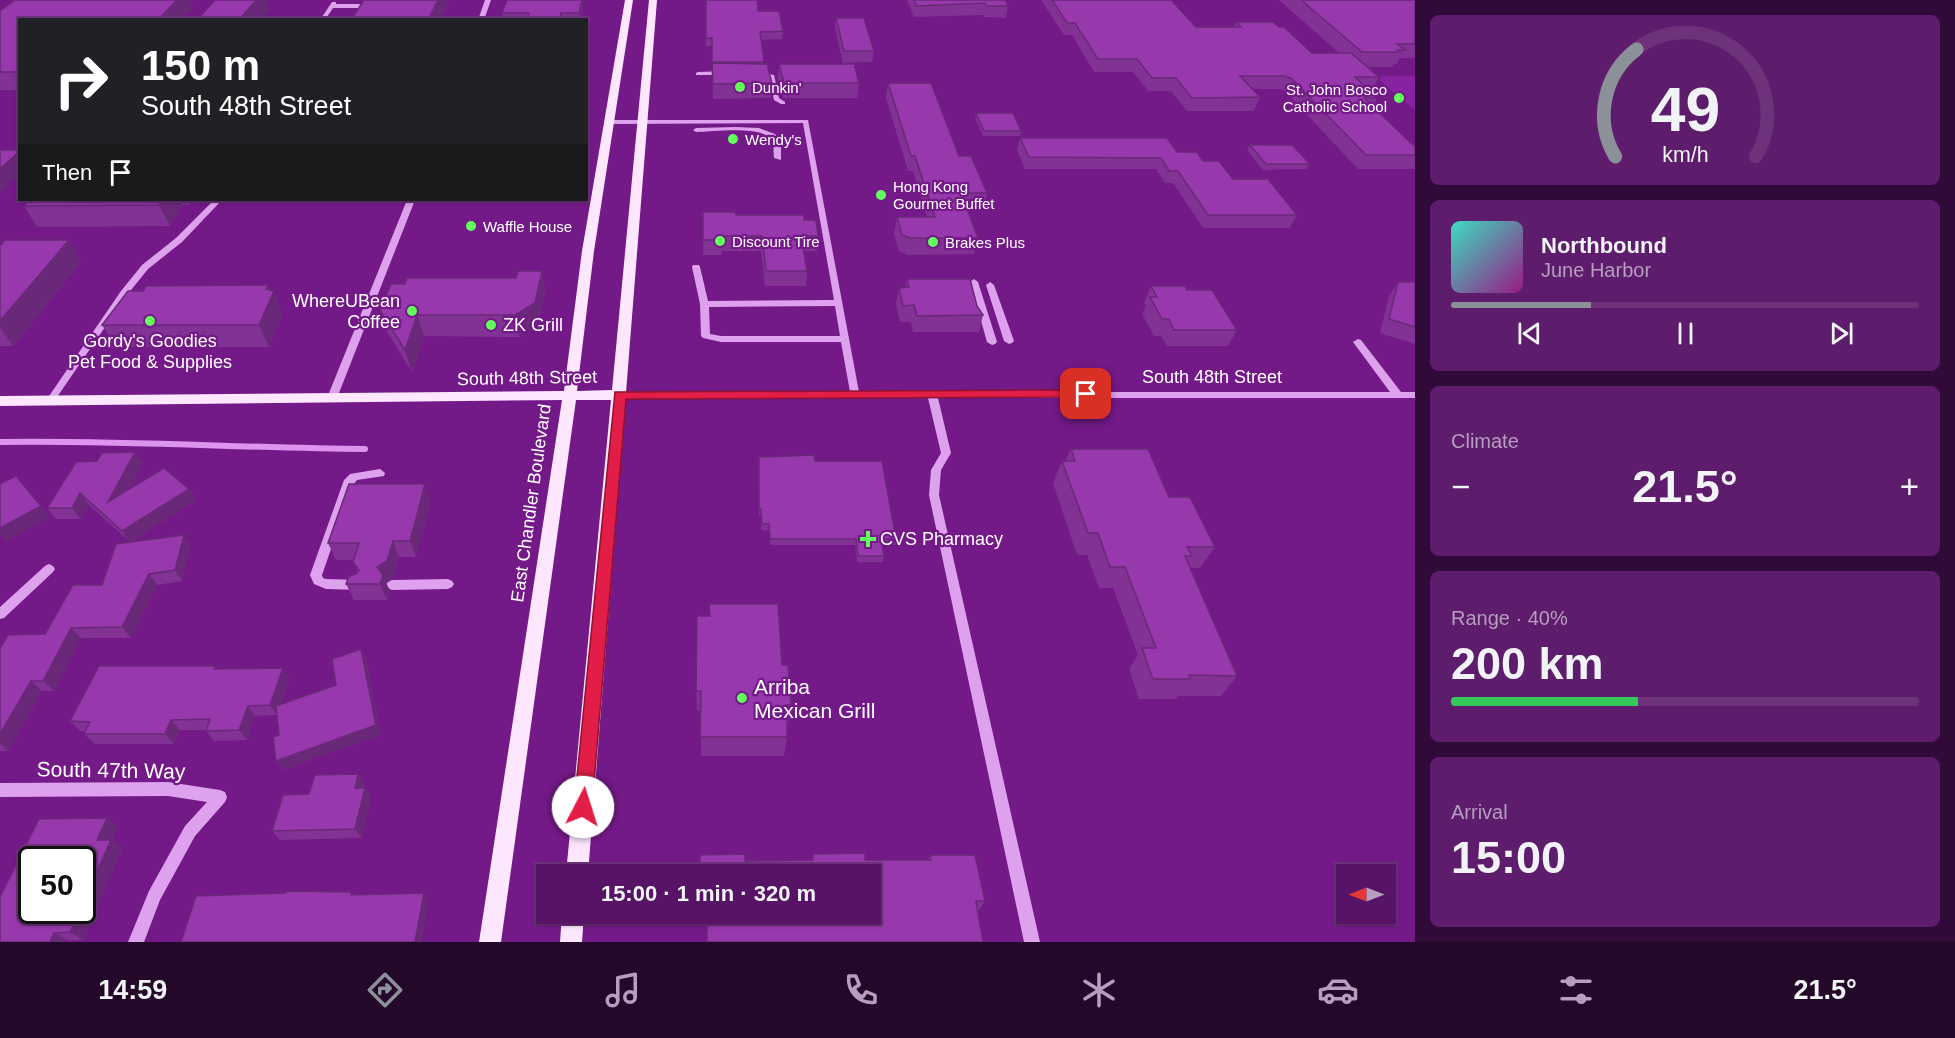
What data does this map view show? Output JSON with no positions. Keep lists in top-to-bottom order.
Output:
{
  "streets": {
    "main road": ["South 48th Street", "East Chandler Boulevard"],
    "street": ["South 47th Way"]
  },
  "crossings": [
    ["South 48th Street", "East Chandler Boulevard"]
  ],
  "places": {
    "other": [
      "Dunkin'",
      "St. John Bosco Catholic School",
      "Wendy's",
      "Hong Kong Gourmet Buffet",
      "Waffle House",
      "Discount Tire",
      "Brakes Plus",
      "WhereUBean Coffee",
      "Gordy's Goodies Pet Food & Supplies",
      "ZK Grill",
      "Arriba Mexican Grill"
    ],
    "health": ["CVS Pharmacy"]
  },
  "north": "left",
  "page": {
    "turn": ["150 m", "South 48th Street"],
    "then": "Then",
    "song": ["Northbound", "June Harbor"],
    "tile": [
      "Climate",
      ["Range · 40%", "200 km"],
      ["Arrival", "15:00"]
    ],
    "heat": ["−", "21.5°", "+"],
    "limit": "50",
    "trip": "15:00 · 1 min · 320 m",
    "tabs": ["14:59", "21.5°"],
    "gauge": ["49", "km/h"]
  }
}
